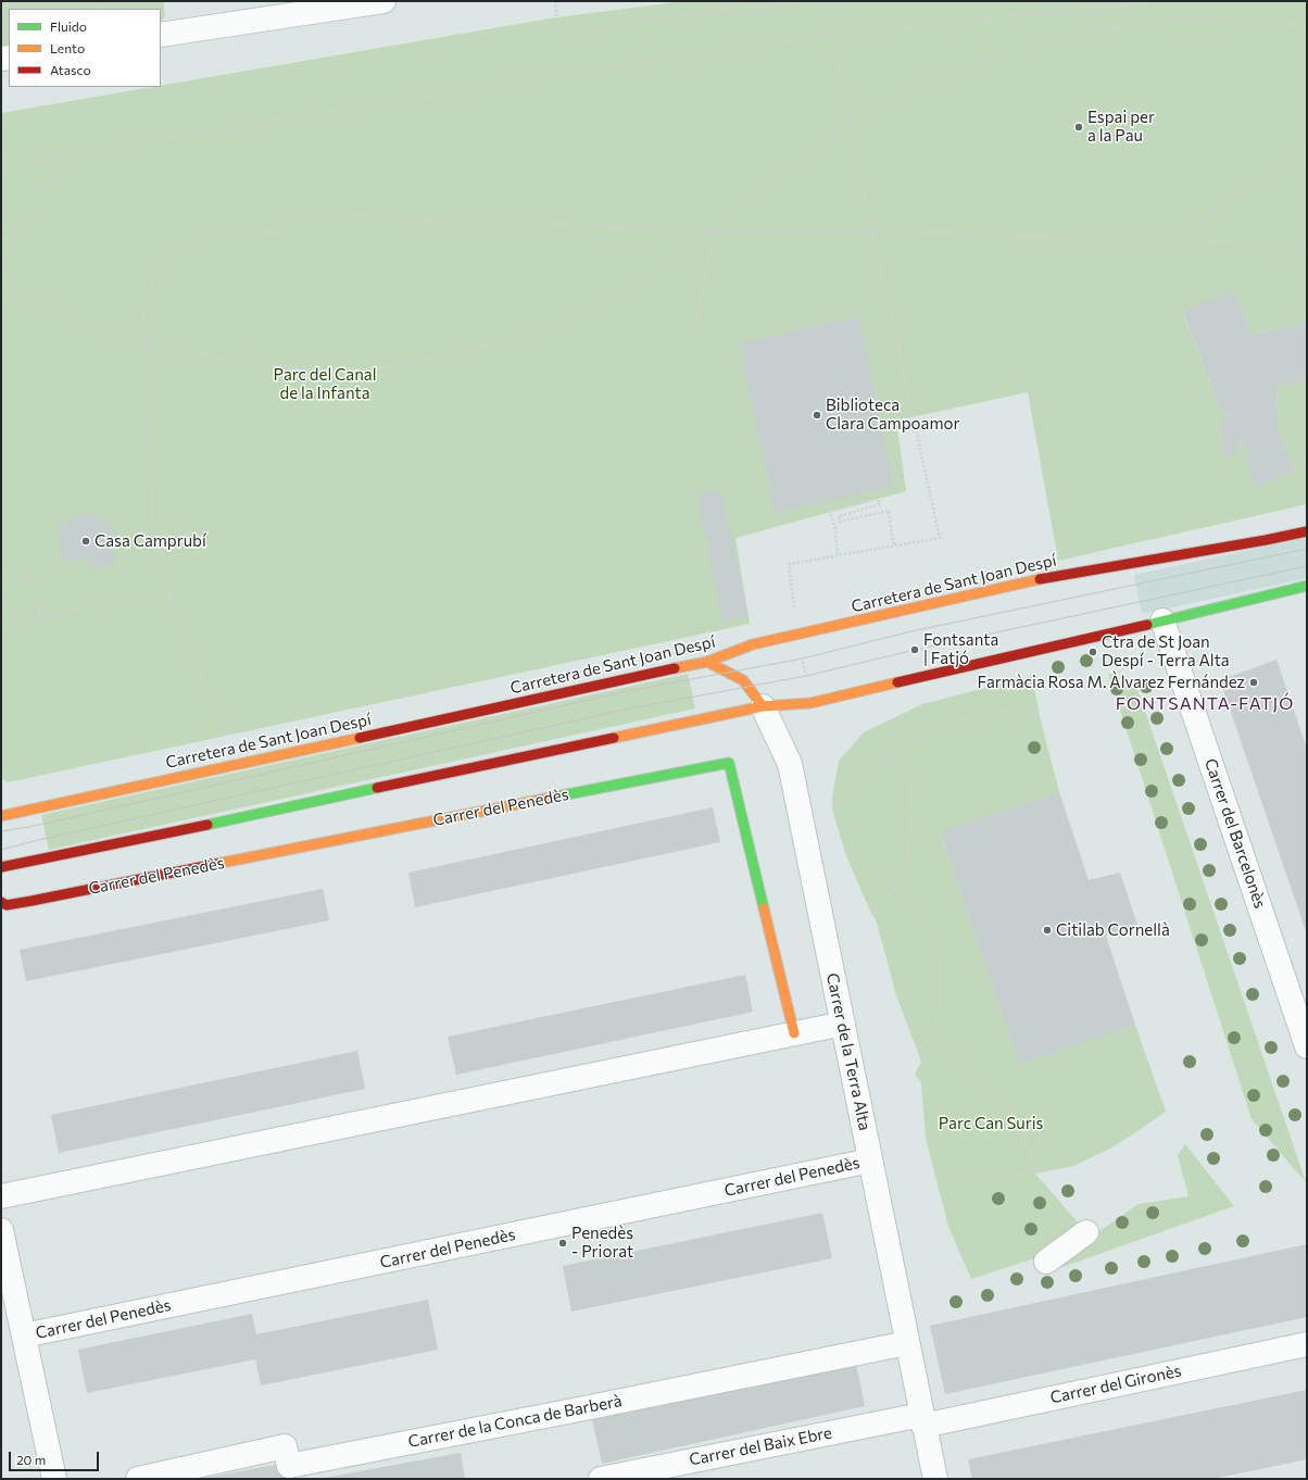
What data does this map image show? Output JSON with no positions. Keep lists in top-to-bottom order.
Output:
{
  "streets": {
    "street": [
      "Carretera de Sant Joan Despí",
      "Carrer del Penedès",
      "Carrer del Barcelonès",
      "Carrer de la Terra Alta",
      "Carrer del Gironès",
      "Carrer de la Conca de Barberà",
      "Carrer del Baix Ebre"
    ]
  },
  "crossings": [
    ["Carrer del Penedès", "Carrer de la Terra Alta"],
    ["Carrer de la Terra Alta", "Carrer del Gironès"],
    ["Carrer de la Terra Alta", "Carrer de la Conca de Barberà"],
    ["Carrer de la Terra Alta", "Carrer del Baix Ebre"],
    ["Carrer del Gironès", "Carrer del Baix Ebre"]
  ],
  "districts": ["FONTSANTA-FATJÓ"],
  "parks": ["Parc del Canal de la Infanta", "Parc Can Suris"],
  "places": [
    "Espai per a la Pau",
    "Biblioteca Clara Campoamor",
    "Casa Camprubí",
    "Fontsanta | Fatjó",
    "Ctra de St Joan Despí - Terra Alta",
    "Farmàcia Rosa M. Àlvarez Fernández",
    "Citilab Cornellà",
    "Penedès - Priorat"
  ],
  "legend": ["Fluido", "Lento", "Atasco"],
  "scale_bar": "20 m"
}
